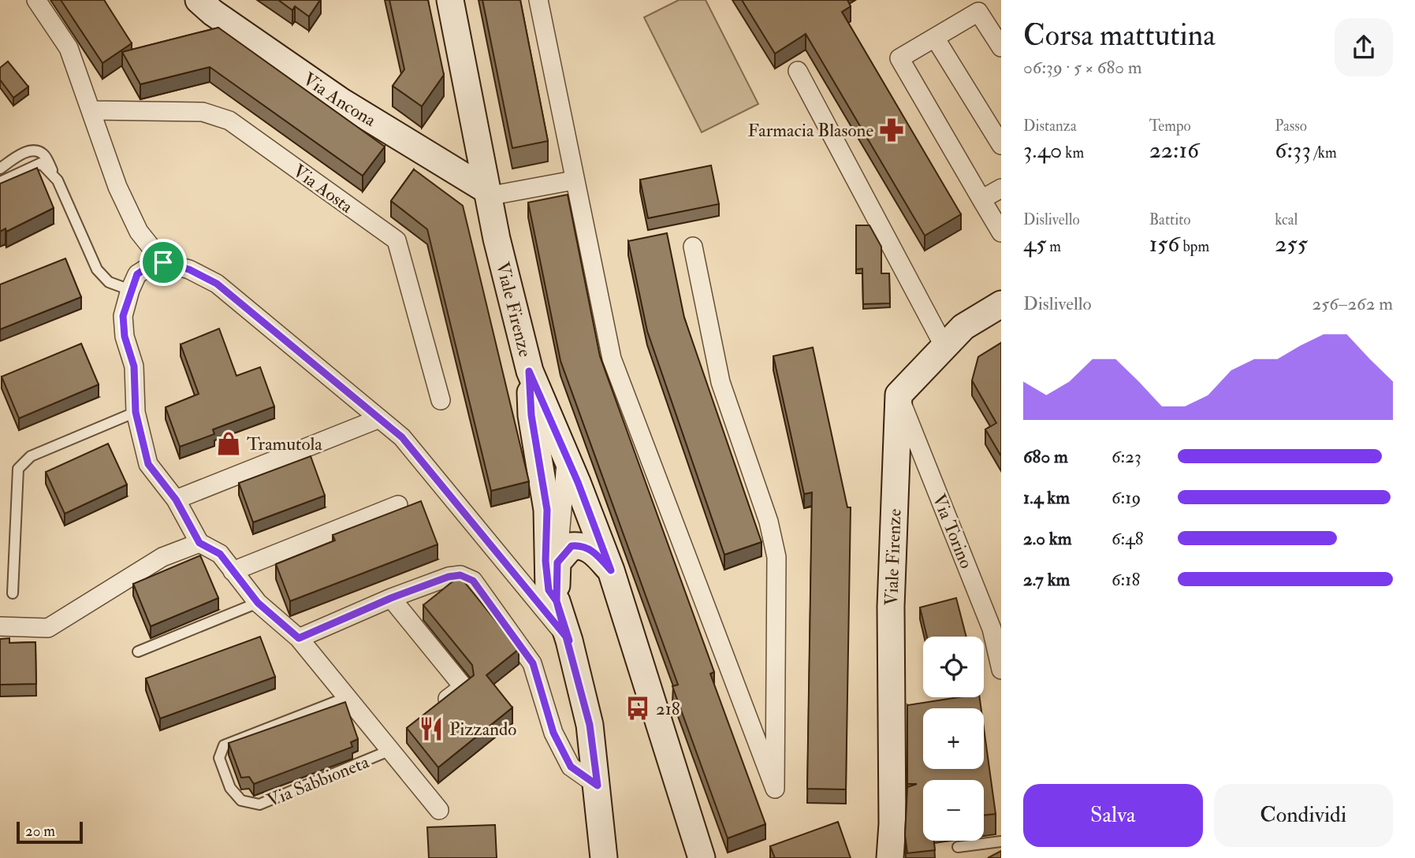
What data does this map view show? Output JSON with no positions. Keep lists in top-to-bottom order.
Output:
{
  "streets": {
    "main road": ["Via Ancona", "Viale Firenze"],
    "street": ["Via Aosta", "Via Torino", "Via Sabbioneta"]
  },
  "crossings": [
    ["Via Ancona", "Viale Firenze"],
    ["Viale Firenze", "Via Torino"]
  ],
  "places": {
    "pharmacy": ["Farmacia Blasone"],
    "shop": ["Tramutola"],
    "bus stop": ["218"],
    "restaurant": ["Pizzando"]
  },
  "scale_bar": "20 m",
  "page": {
    "heading": ["Corsa mattutina", "06:39 · 5 × 680 m"],
    "stats": [
      ["Distanza", "3.40 km"],
      ["Tempo", "22:16"],
      ["Passo", "6:33 /km"],
      ["Dislivello", "45 m"],
      ["Battito", "156 bpm"],
      ["kcal", "255"]
    ],
    "chart": ["Dislivello", "256–262 m"],
    "list": [
      {
        "name": "680 m",
        "note": "6:23"
      },
      {
        "name": "1.4 km",
        "note": "6:19"
      },
      {
        "name": "2.0 km",
        "note": "6:48"
      },
      {
        "name": "2.7 km",
        "note": "6:18"
      }
    ],
    "map_buttons": ["+", "−"],
    "buttons": ["Salva", "Condividi"],
    "scale": "20 m"
  }
}
